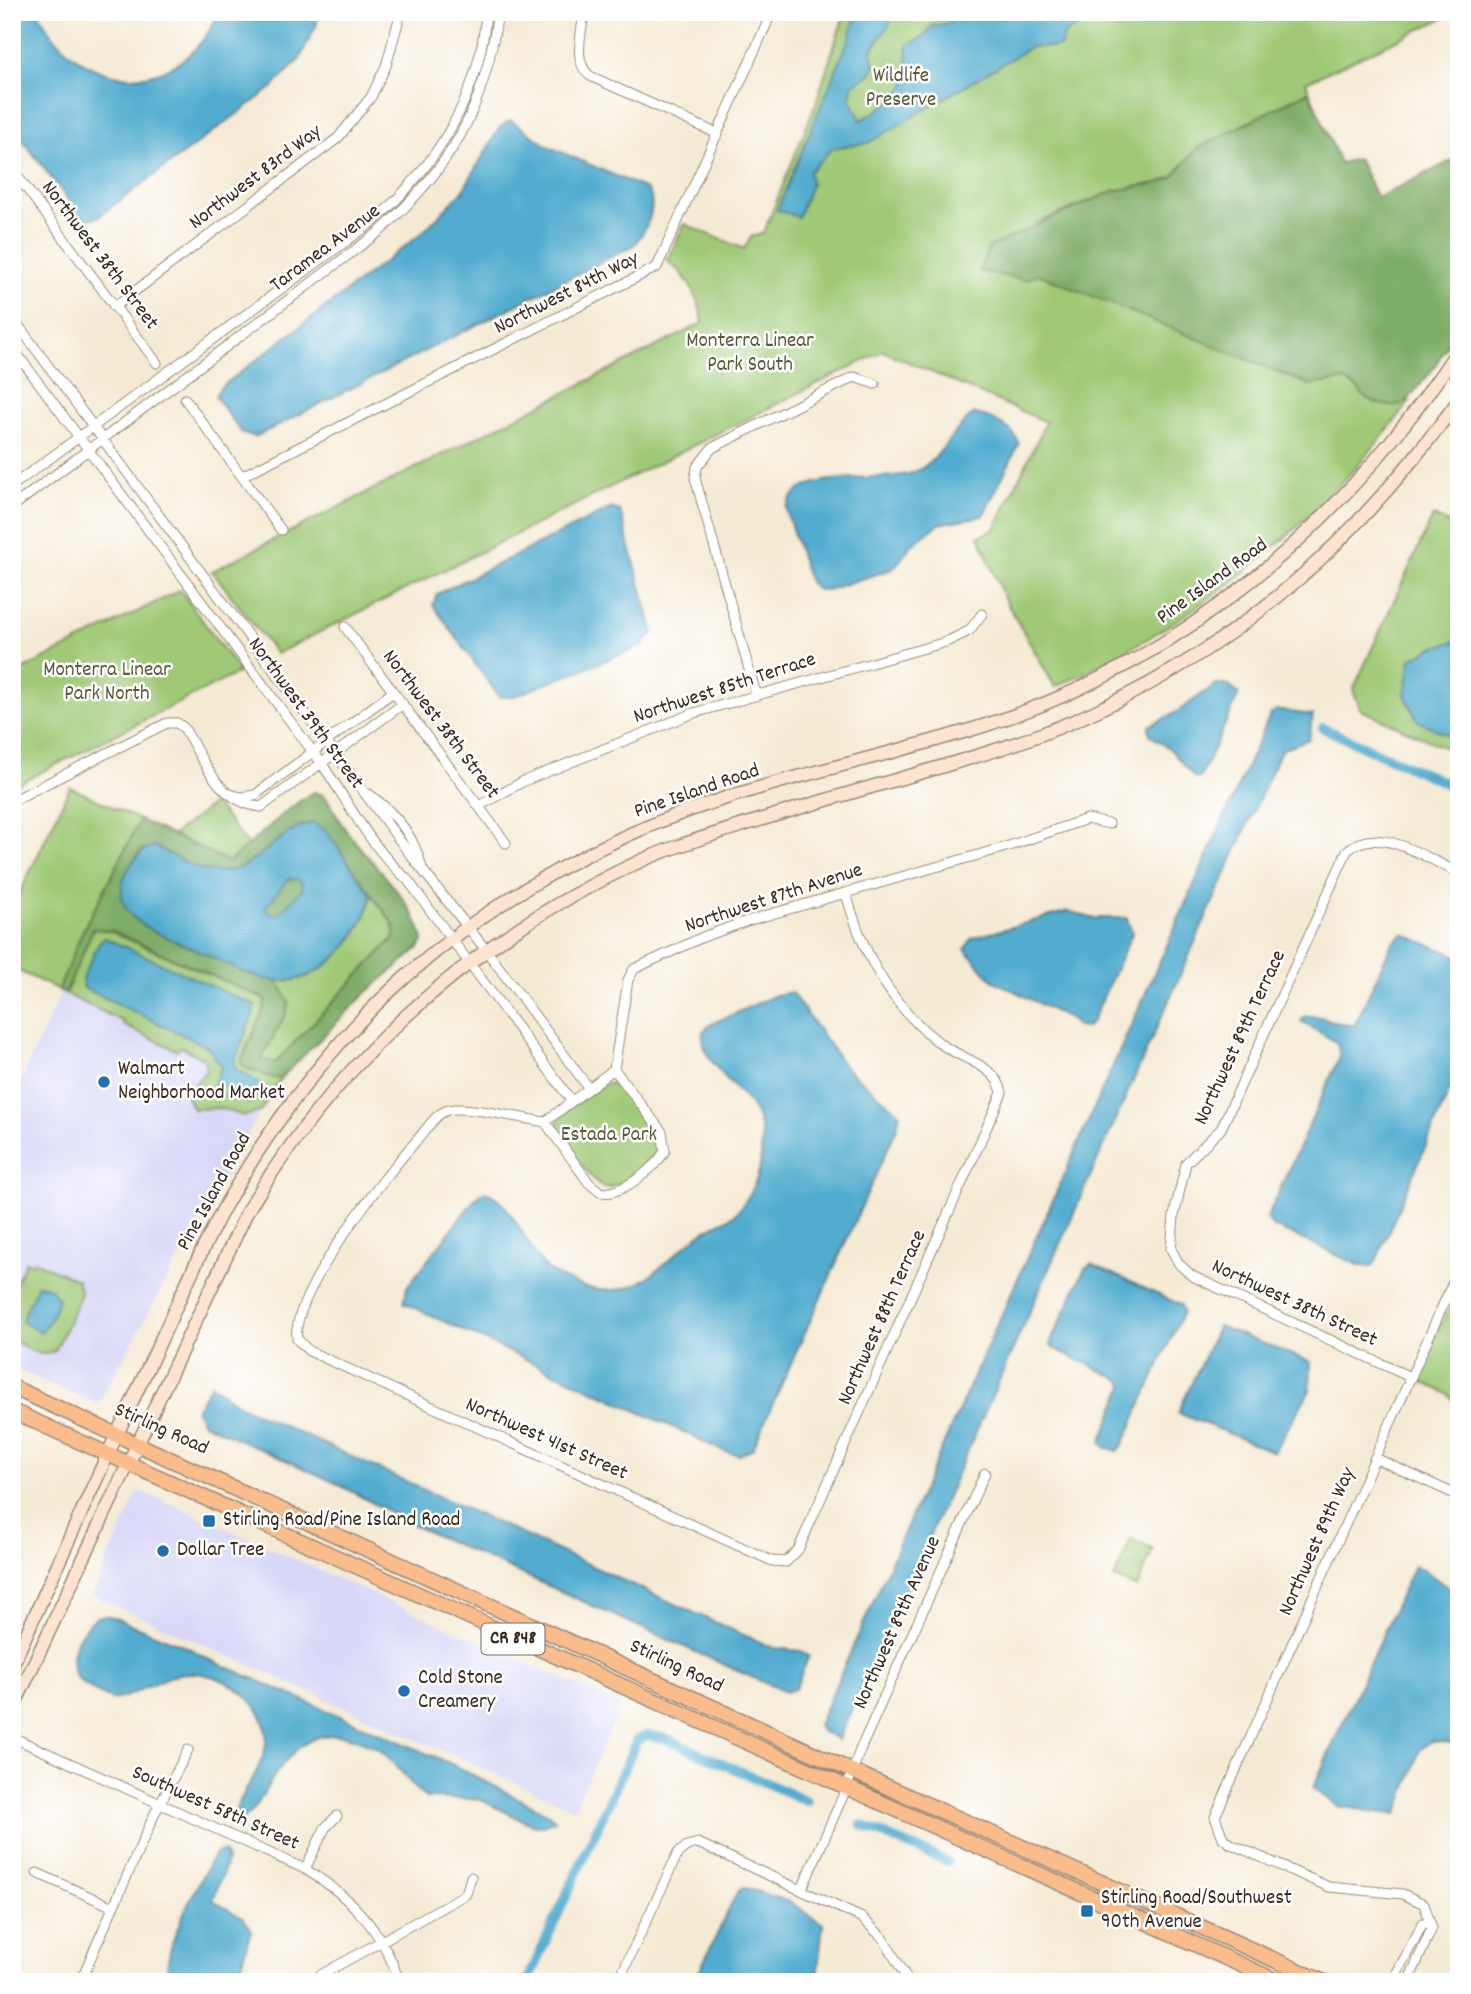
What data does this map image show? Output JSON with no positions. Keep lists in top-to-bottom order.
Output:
{
  "streets": {
    "main road": ["Pine Island Road", "Stirling Road", "CR 848"],
    "street": [
      "Northwest 83rd Way",
      "Taramea Avenue",
      "Northwest 38th Street",
      "Northwest 84th Way",
      "Northwest 85th Terrace",
      "Northwest 39th Street",
      "Northwest 87th Avenue",
      "Northwest 89th Terrace",
      "Northwest 88th Terrace",
      "Northwest 41st Street",
      "Northwest 89th Way",
      "Northwest 89th Avenue",
      "Southwest 58th Street"
    ]
  },
  "crossings": [
    ["Northwest 83rd Way", "Northwest 38th Street"],
    ["Taramea Avenue", "Northwest 39th Street"],
    ["Northwest 38th Street", "Northwest 85th Terrace"],
    ["Northwest 38th Street", "Northwest 89th Terrace"],
    ["Northwest 38th Street", "Northwest 89th Way"],
    ["Pine Island Road", "Northwest 39th Street"],
    ["Pine Island Road", "Stirling Road"],
    ["Northwest 87th Avenue", "Northwest 88th Terrace"],
    ["Northwest 88th Terrace", "Northwest 41st Street"],
    ["Stirling Road", "Northwest 89th Avenue"]
  ],
  "parks": [
    "Wildlife Preserve",
    "Monterra Linear Park South",
    "Monterra Linear Park North",
    "Estada Park"
  ],
  "places": {
    "other": ["Walmart Neighborhood Market", "Dollar Tree", "Cold Stone Creamery"],
    "transit": ["Stirling Road/Pine Island Road", "Stirling Road/Southwest 90th Avenue"]
  }
}
